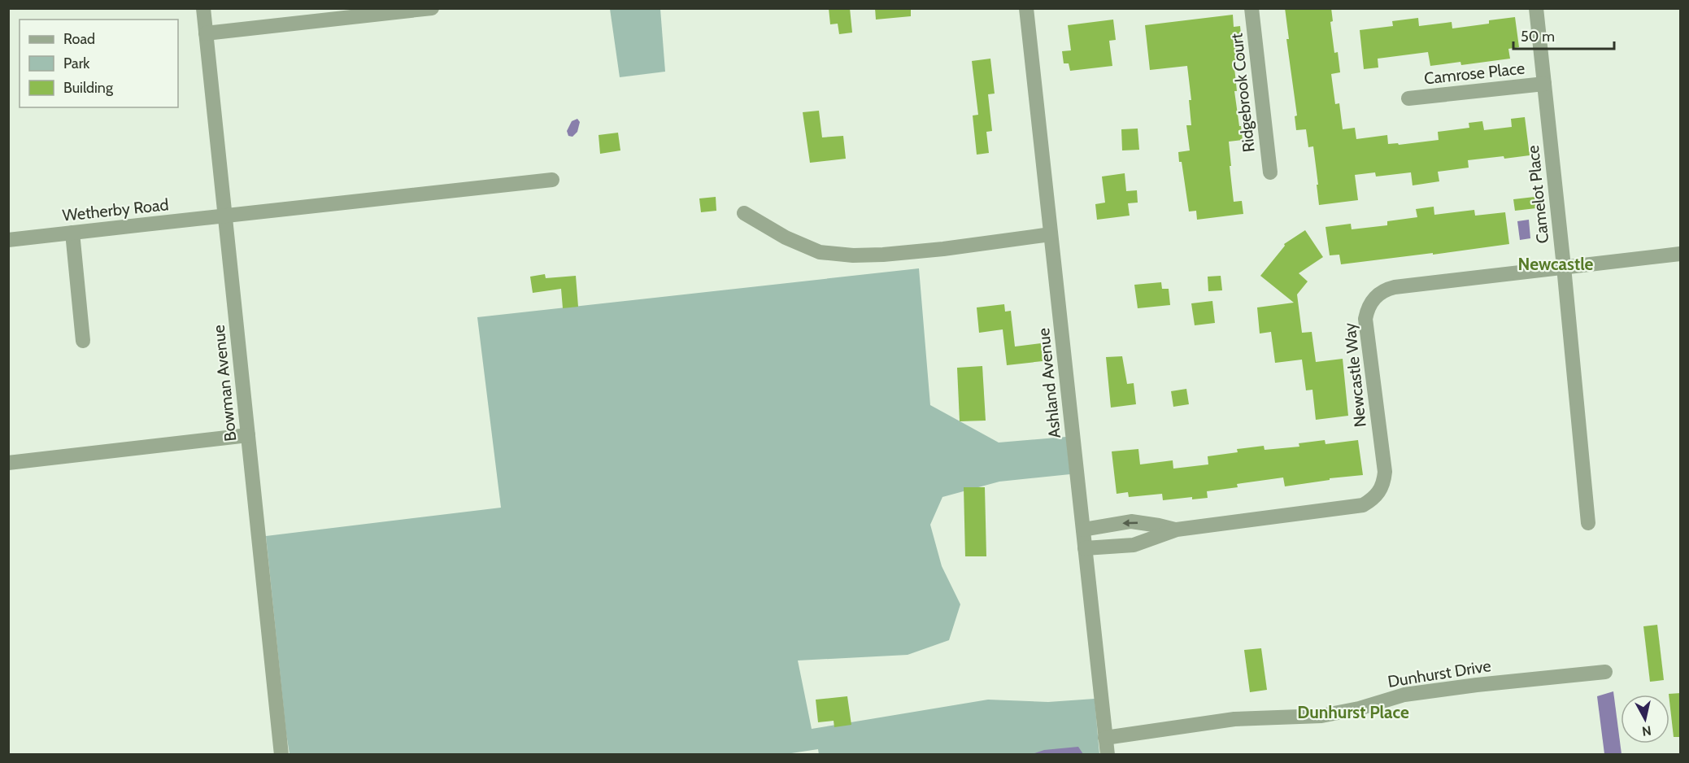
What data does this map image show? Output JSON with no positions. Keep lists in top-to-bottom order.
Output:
{
  "streets": {
    "street": [
      "Camrose Place",
      "Ridgebrook Court",
      "Camelot Place",
      "Wetherby Road",
      "Newcastle Way",
      "Bowman Avenue",
      "Ashland Avenue",
      "Dunhurst Drive"
    ]
  },
  "crossings": [
    ["Camrose Place", "Camelot Place"],
    ["Camelot Place", "Newcastle Way"],
    ["Wetherby Road", "Bowman Avenue"],
    ["Newcastle Way", "Ashland Avenue"],
    ["Ashland Avenue", "Dunhurst Drive"]
  ],
  "districts": ["Newcastle", "Dunhurst Place"],
  "legend": ["Road", "Park", "Building"],
  "scale_bar": "50 m",
  "north": "bottom"
}
